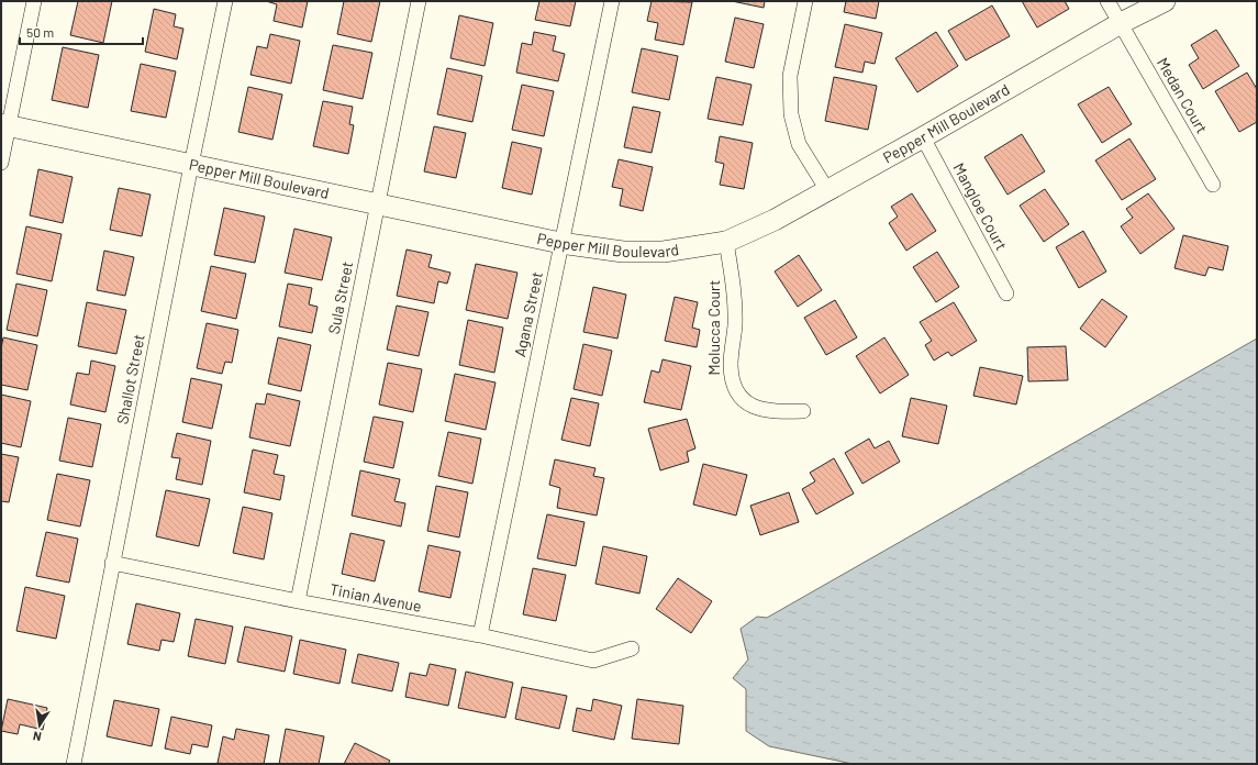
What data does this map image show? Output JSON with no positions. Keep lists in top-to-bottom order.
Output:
{
  "streets": {
    "street": [
      "Medan Court",
      "Pepper Mill Boulevard",
      "Mangloe Court",
      "Sula Street",
      "Agana Street",
      "Molucca Court",
      "Shallot Street",
      "Tinian Avenue"
    ]
  },
  "crossings": [
    ["Medan Court", "Pepper Mill Boulevard"],
    ["Pepper Mill Boulevard", "Mangloe Court"],
    ["Pepper Mill Boulevard", "Sula Street"],
    ["Pepper Mill Boulevard", "Agana Street"],
    ["Pepper Mill Boulevard", "Molucca Court"],
    ["Pepper Mill Boulevard", "Shallot Street"],
    ["Sula Street", "Tinian Avenue"],
    ["Agana Street", "Tinian Avenue"],
    ["Shallot Street", "Tinian Avenue"]
  ],
  "scale_bar": "50 m",
  "north": "bottom"
}
